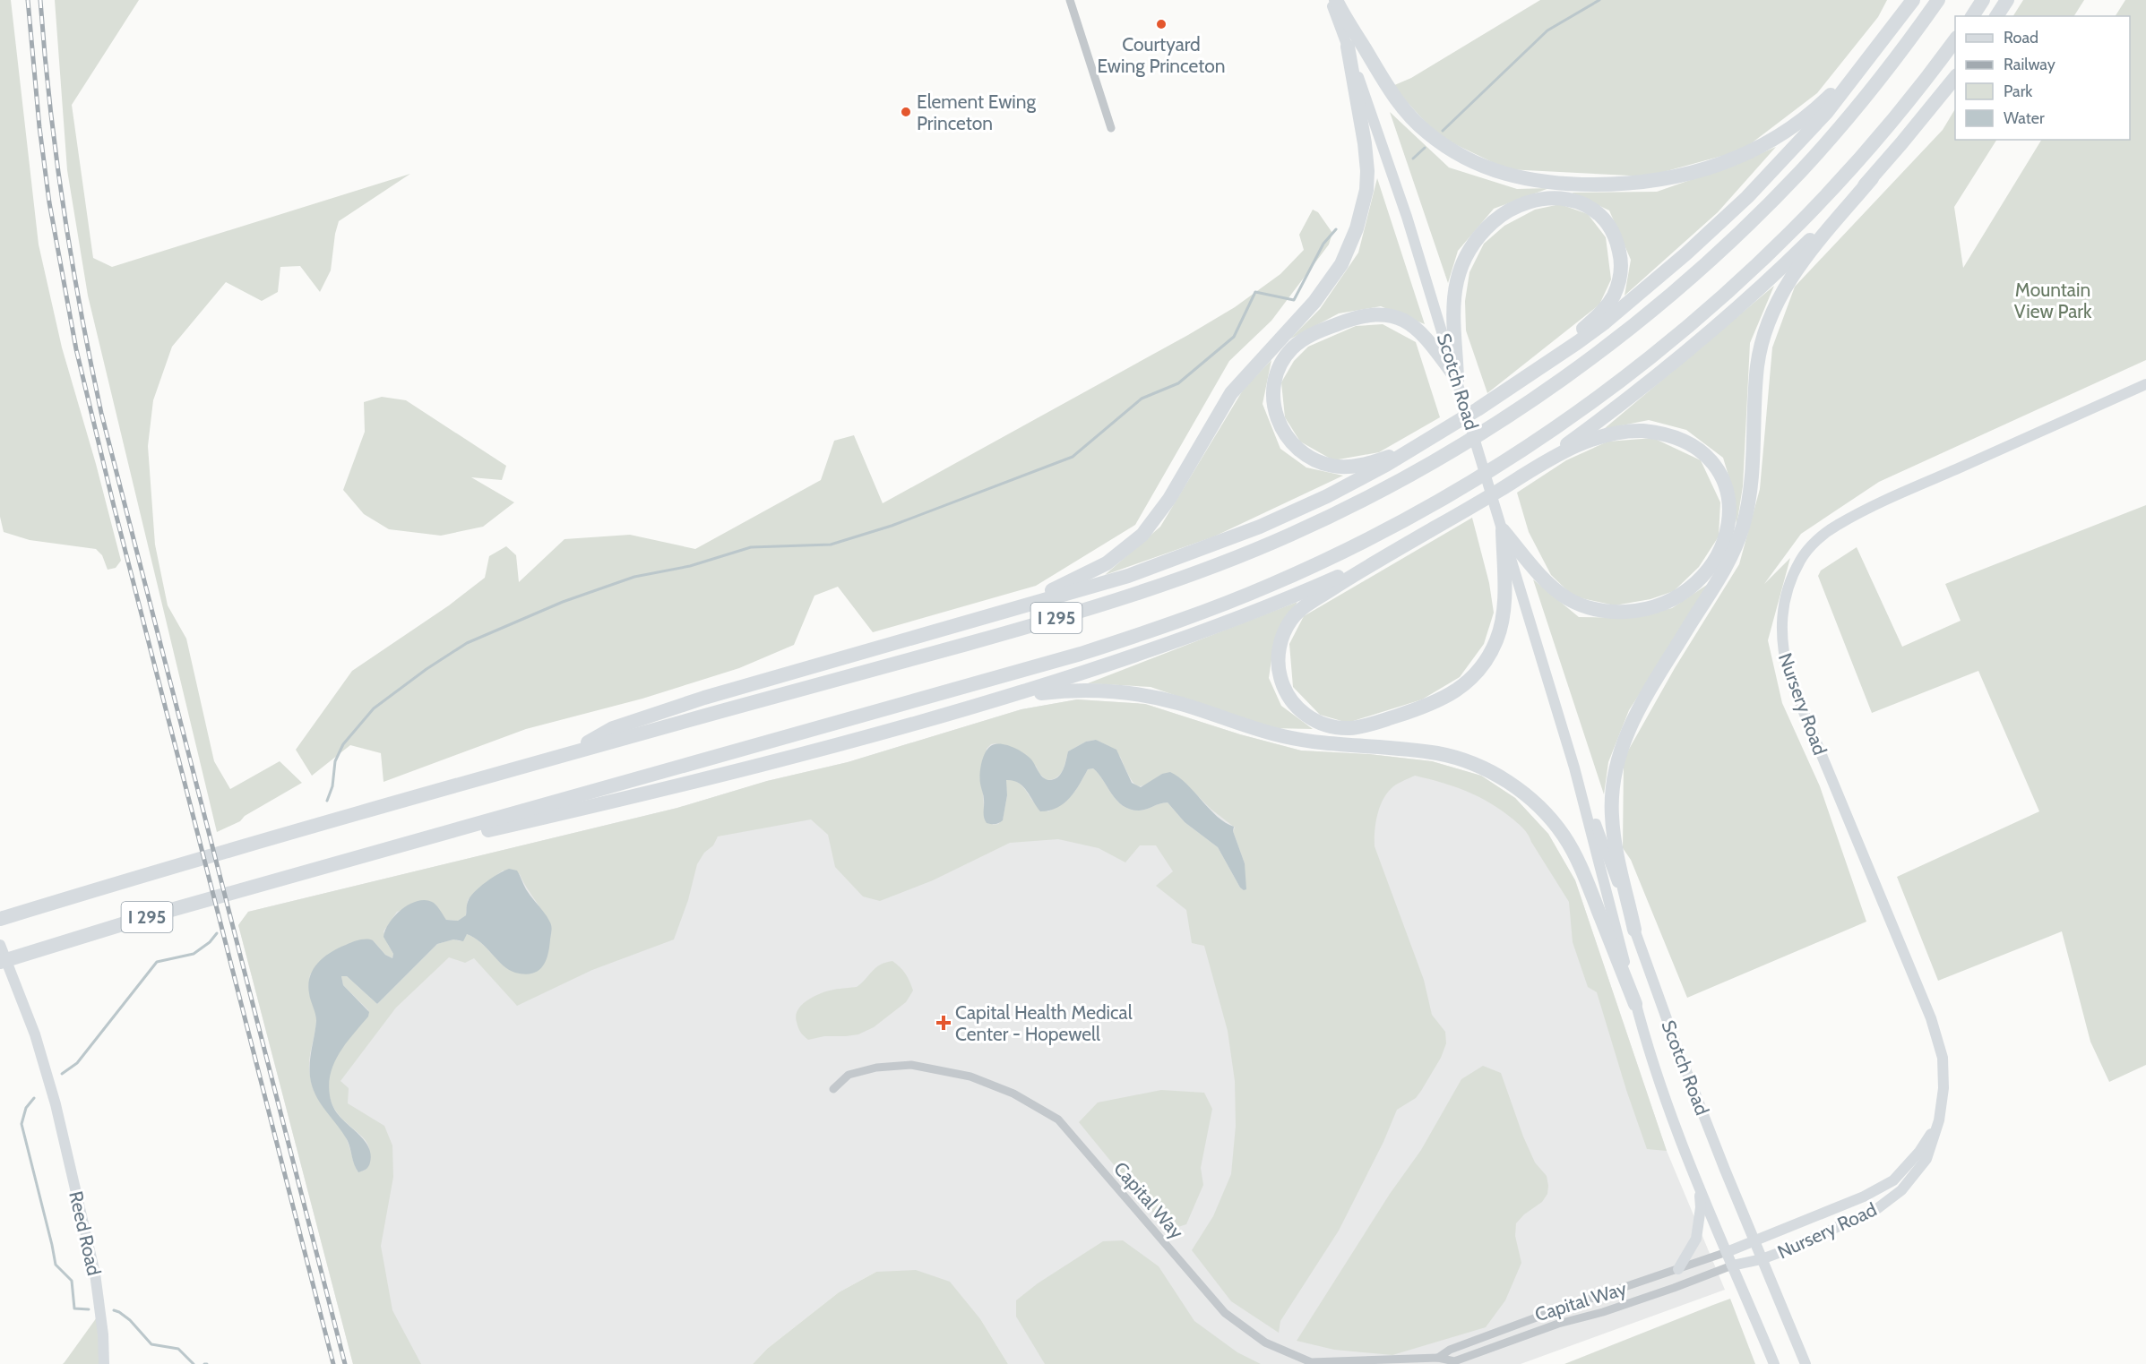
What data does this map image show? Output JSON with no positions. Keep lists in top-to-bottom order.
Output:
{
  "streets": {
    "highway": ["I 295"],
    "main road": ["Scotch Road", "Nursery Road", "Reed Road"],
    "street": ["Capital Way"]
  },
  "crossings": [
    ["Scotch Road", "Nursery Road"],
    ["Scotch Road", "Capital Way"],
    ["Nursery Road", "Capital Way"]
  ],
  "parks": ["Mountain View Park"],
  "places": {
    "other": ["Courtyard Ewing Princeton", "Element Ewing Princeton"],
    "health": ["Capital Health Medical Center - Hopewell"]
  },
  "legend": [
    "Road",
    "Railway",
    "Park",
    "Water"
  ]
}
